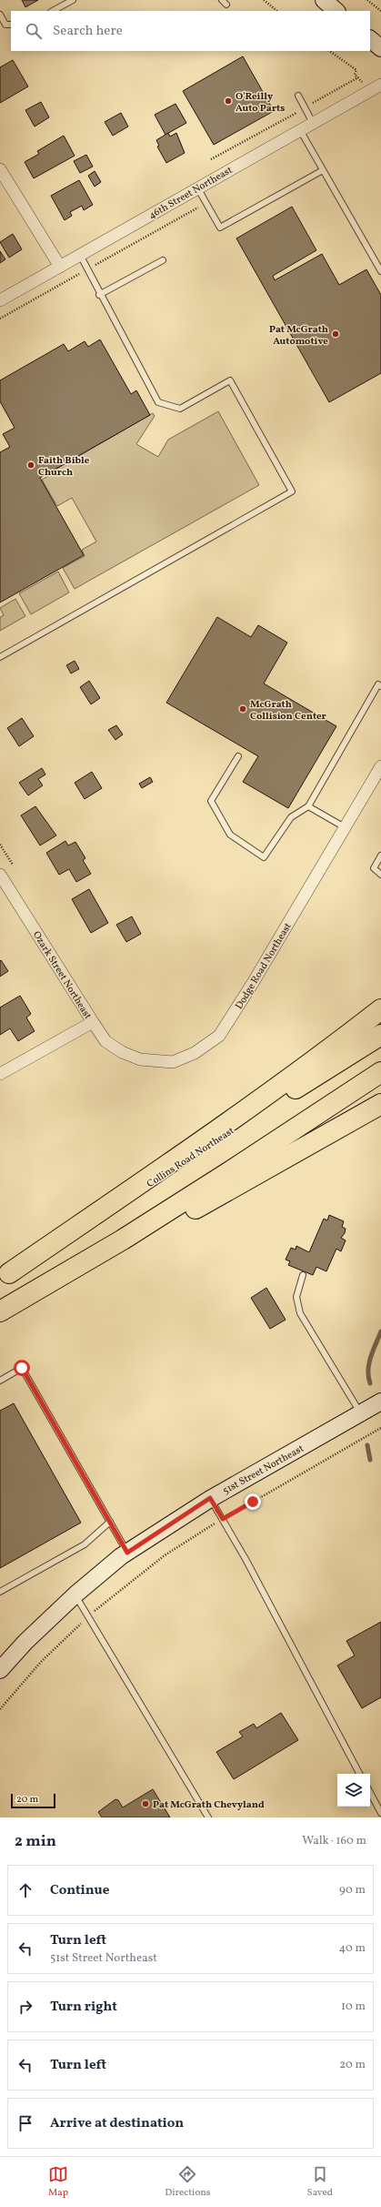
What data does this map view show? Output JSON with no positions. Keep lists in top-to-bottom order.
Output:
{
  "streets": {
    "highway": ["Collins Road Northeast"],
    "street": [
      "46th Street Northeast",
      "Dodge Road Northeast",
      "Ozark Street Northeast",
      "51st Street Northeast"
    ]
  },
  "crossings": [
    ["Dodge Road Northeast", "Ozark Street Northeast"]
  ],
  "places": [
    "O'Reilly Auto Parts",
    "Pat McGrath Automotive",
    "Faith Bible Church",
    "McGrath Collision Center",
    "Pat McGrath Chevyland"
  ],
  "scale_bar": "20 m",
  "page": {
    "search": "Search here",
    "scale": "20 m",
    "heading": ["2 min", "Walk · 160 m"],
    "list": [
      ["Continue", "90 m"],
      ["Turn left", "51st Street Northeast", "40 m"],
      ["Turn right", "10 m"],
      ["Turn left", "20 m"],
      "Arrive at destination"
    ],
    "nav": ["Map", "Directions", "Saved"]
  }
}
